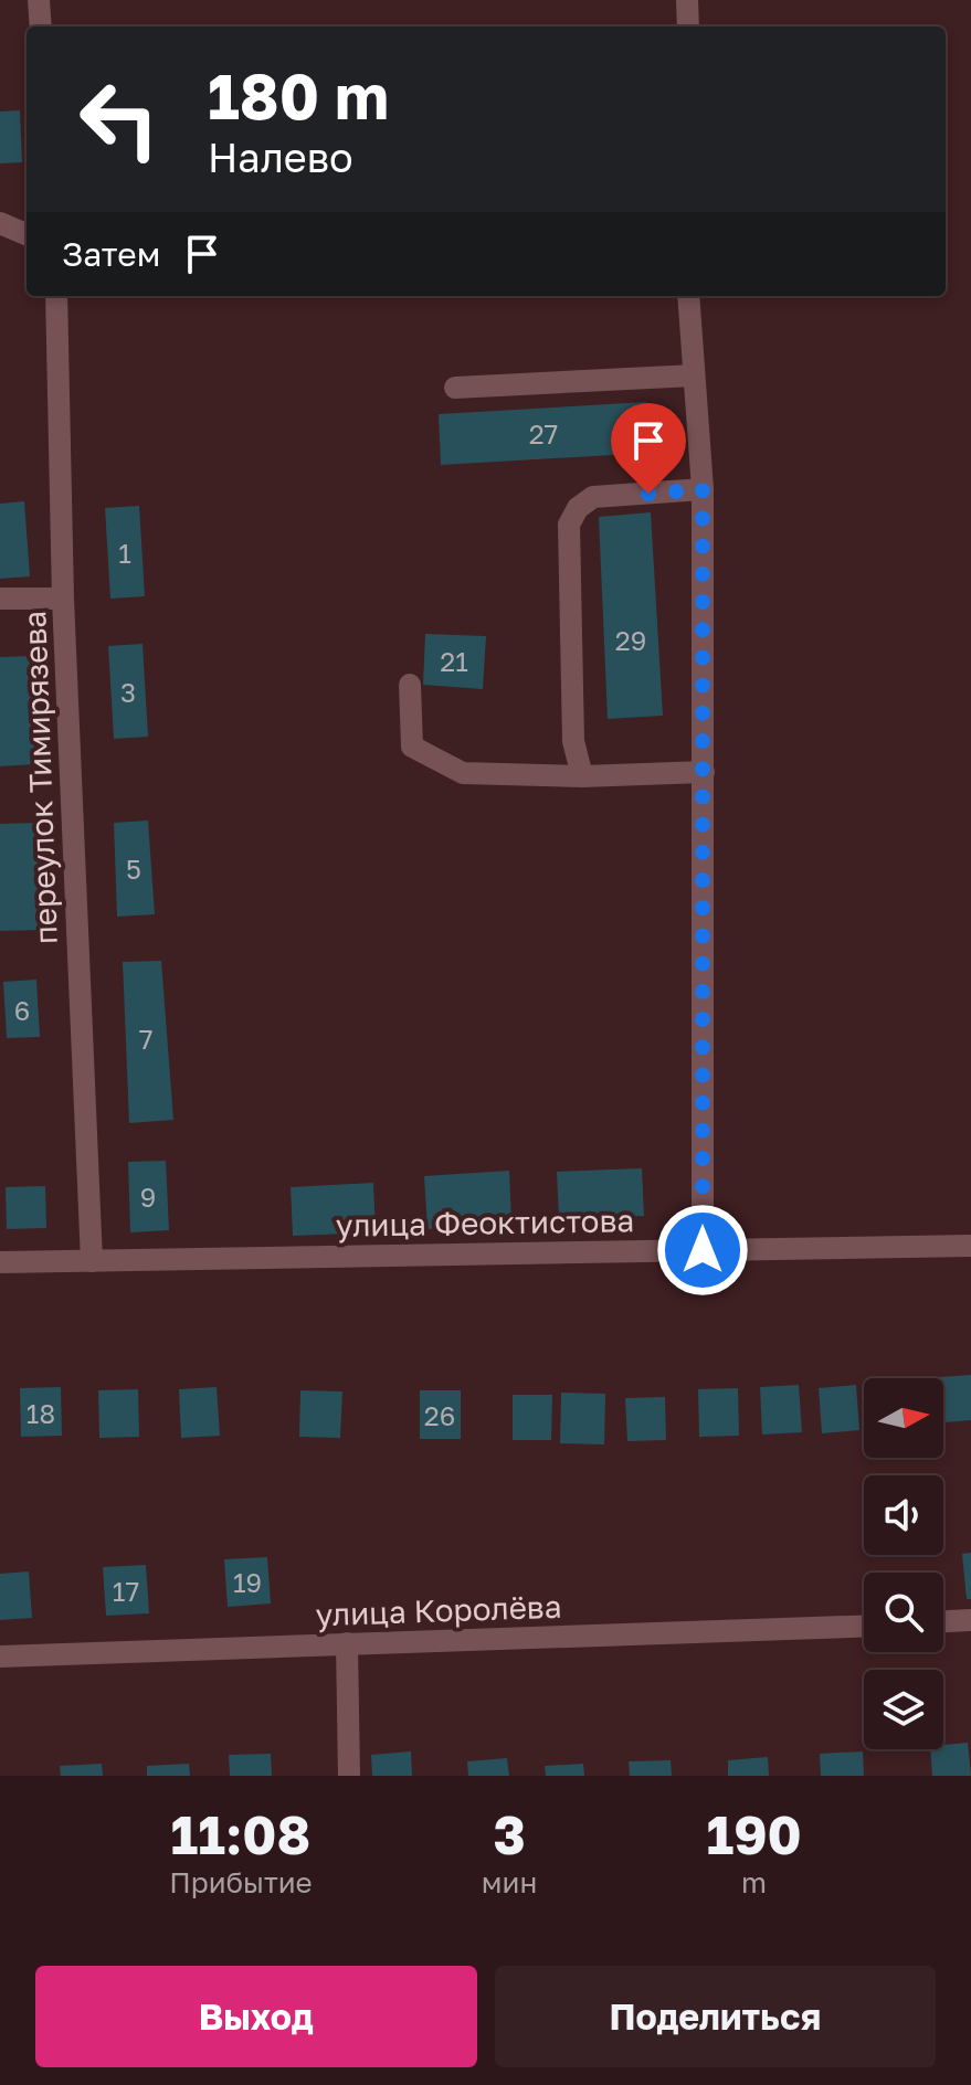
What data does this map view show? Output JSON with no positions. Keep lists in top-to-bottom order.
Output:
{
  "streets": {
    "street": ["переулок Тимирязева", "улица Феоктистова", "улица Королёва"]
  },
  "crossings": [
    ["переулок Тимирязева", "улица Феоктистова"]
  ],
  "house_numbers": [
    "27",
    "1",
    "29",
    "21",
    "3",
    "5",
    "6",
    "7",
    "9",
    "18",
    "26",
    "19",
    "17"
  ],
  "north": "right",
  "page": {
    "turn": ["180 m", "Налево"],
    "then": "Затем",
    "eta": [
      "11:08",
      "Прибытие",
      "3",
      "мин",
      "190",
      "m"
    ],
    "buttons": ["Выход", "Поделиться"]
  }
}
